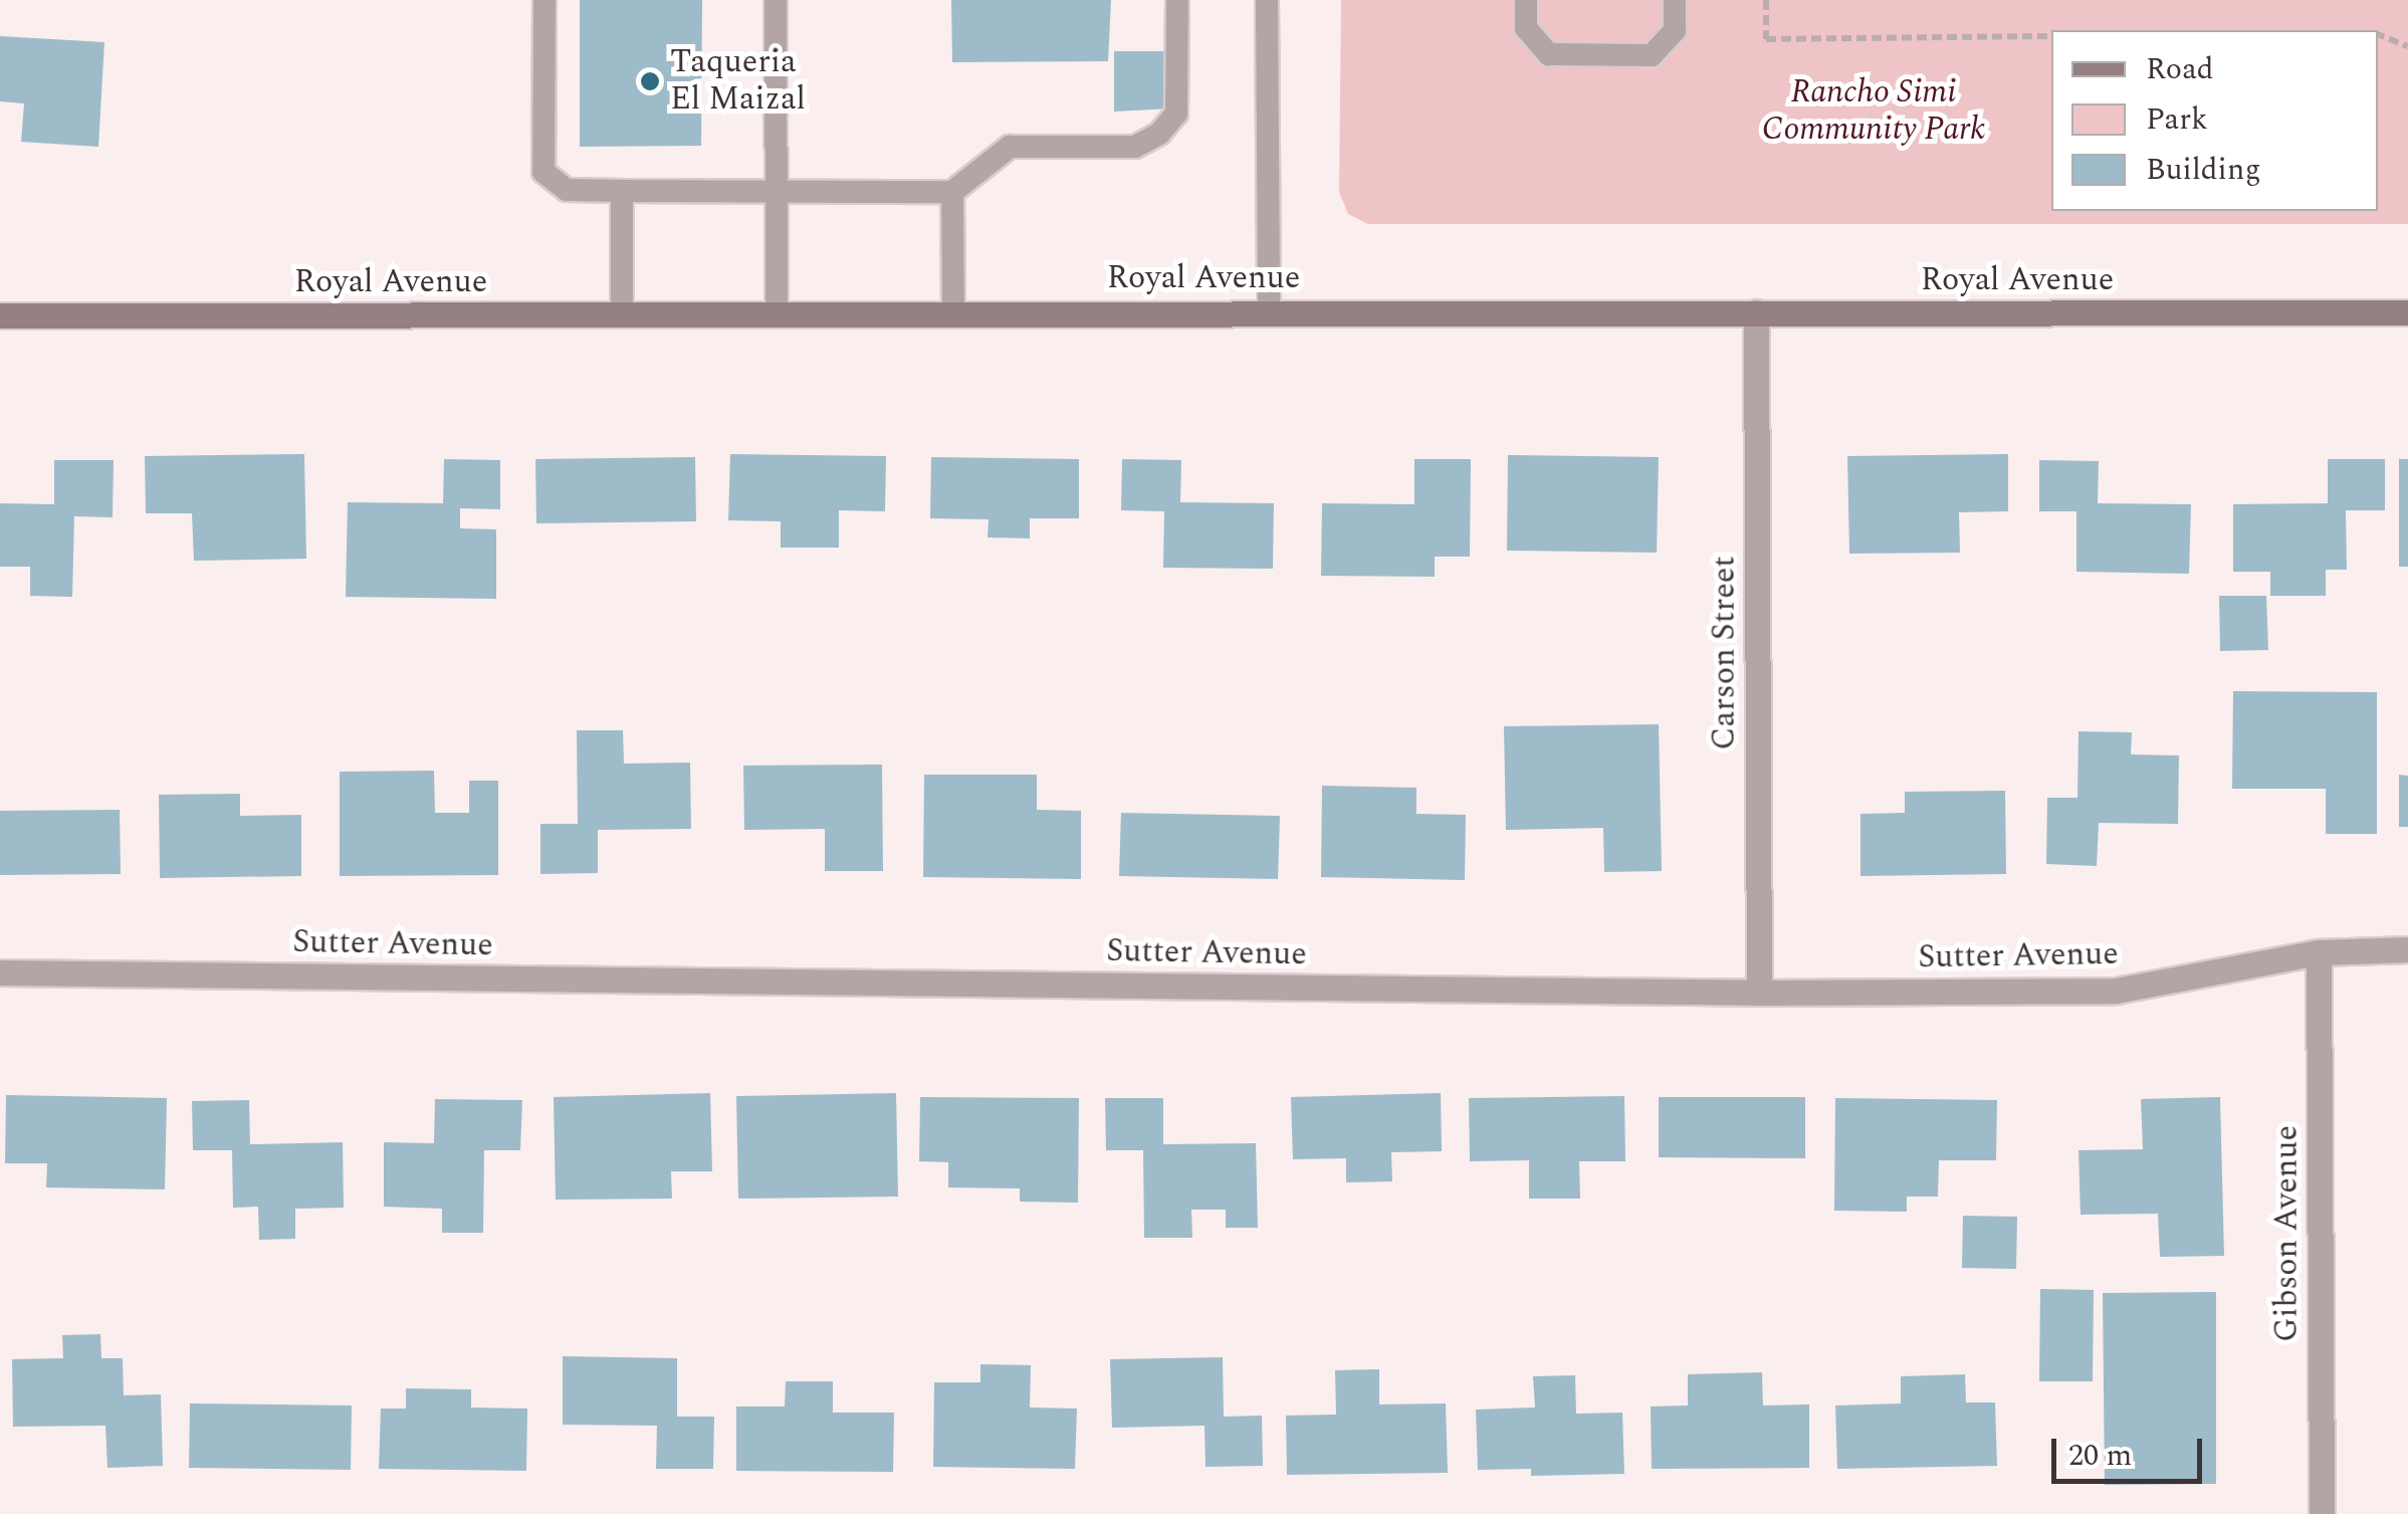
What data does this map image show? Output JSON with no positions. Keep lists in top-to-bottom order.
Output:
{
  "streets": {
    "main road": ["Royal Avenue"],
    "street": ["Carson Street", "Sutter Avenue", "Gibson Avenue"]
  },
  "crossings": [
    ["Royal Avenue", "Carson Street"],
    ["Carson Street", "Sutter Avenue"],
    ["Sutter Avenue", "Gibson Avenue"]
  ],
  "parks": ["Rancho Simi Community Park"],
  "places": ["Taqueria El Maizal"],
  "legend": ["Road", "Park", "Building"],
  "scale_bar": "20 m"
}
